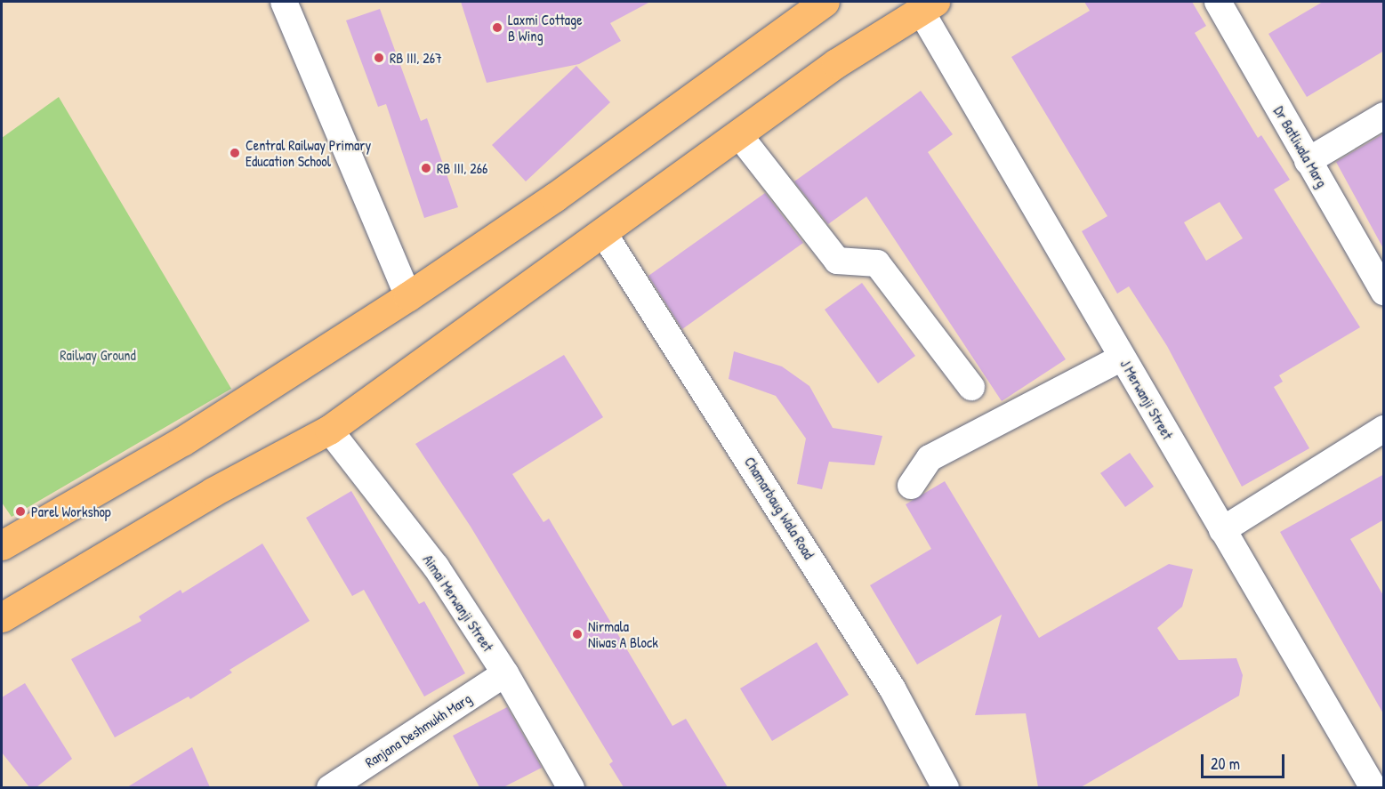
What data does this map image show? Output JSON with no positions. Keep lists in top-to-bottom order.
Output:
{
  "streets": {
    "street": [
      "Dr Batliwala Marg",
      "J Merwanji Street",
      "Chamarbaug Wala Road",
      "Aimai Merwanji Street",
      "Ranjana Deshmukh Marg"
    ]
  },
  "crossings": [
    ["Aimai Merwanji Street", "Ranjana Deshmukh Marg"]
  ],
  "parks": ["Railway Ground"],
  "places": [
    "Laxmi Cottage B Wing",
    "RB III, 267",
    "Central Railway Primary Education School",
    "RB III, 266",
    "Parel Workshop",
    "Nirmala Niwas A Block"
  ],
  "scale_bar": "20 m"
}
